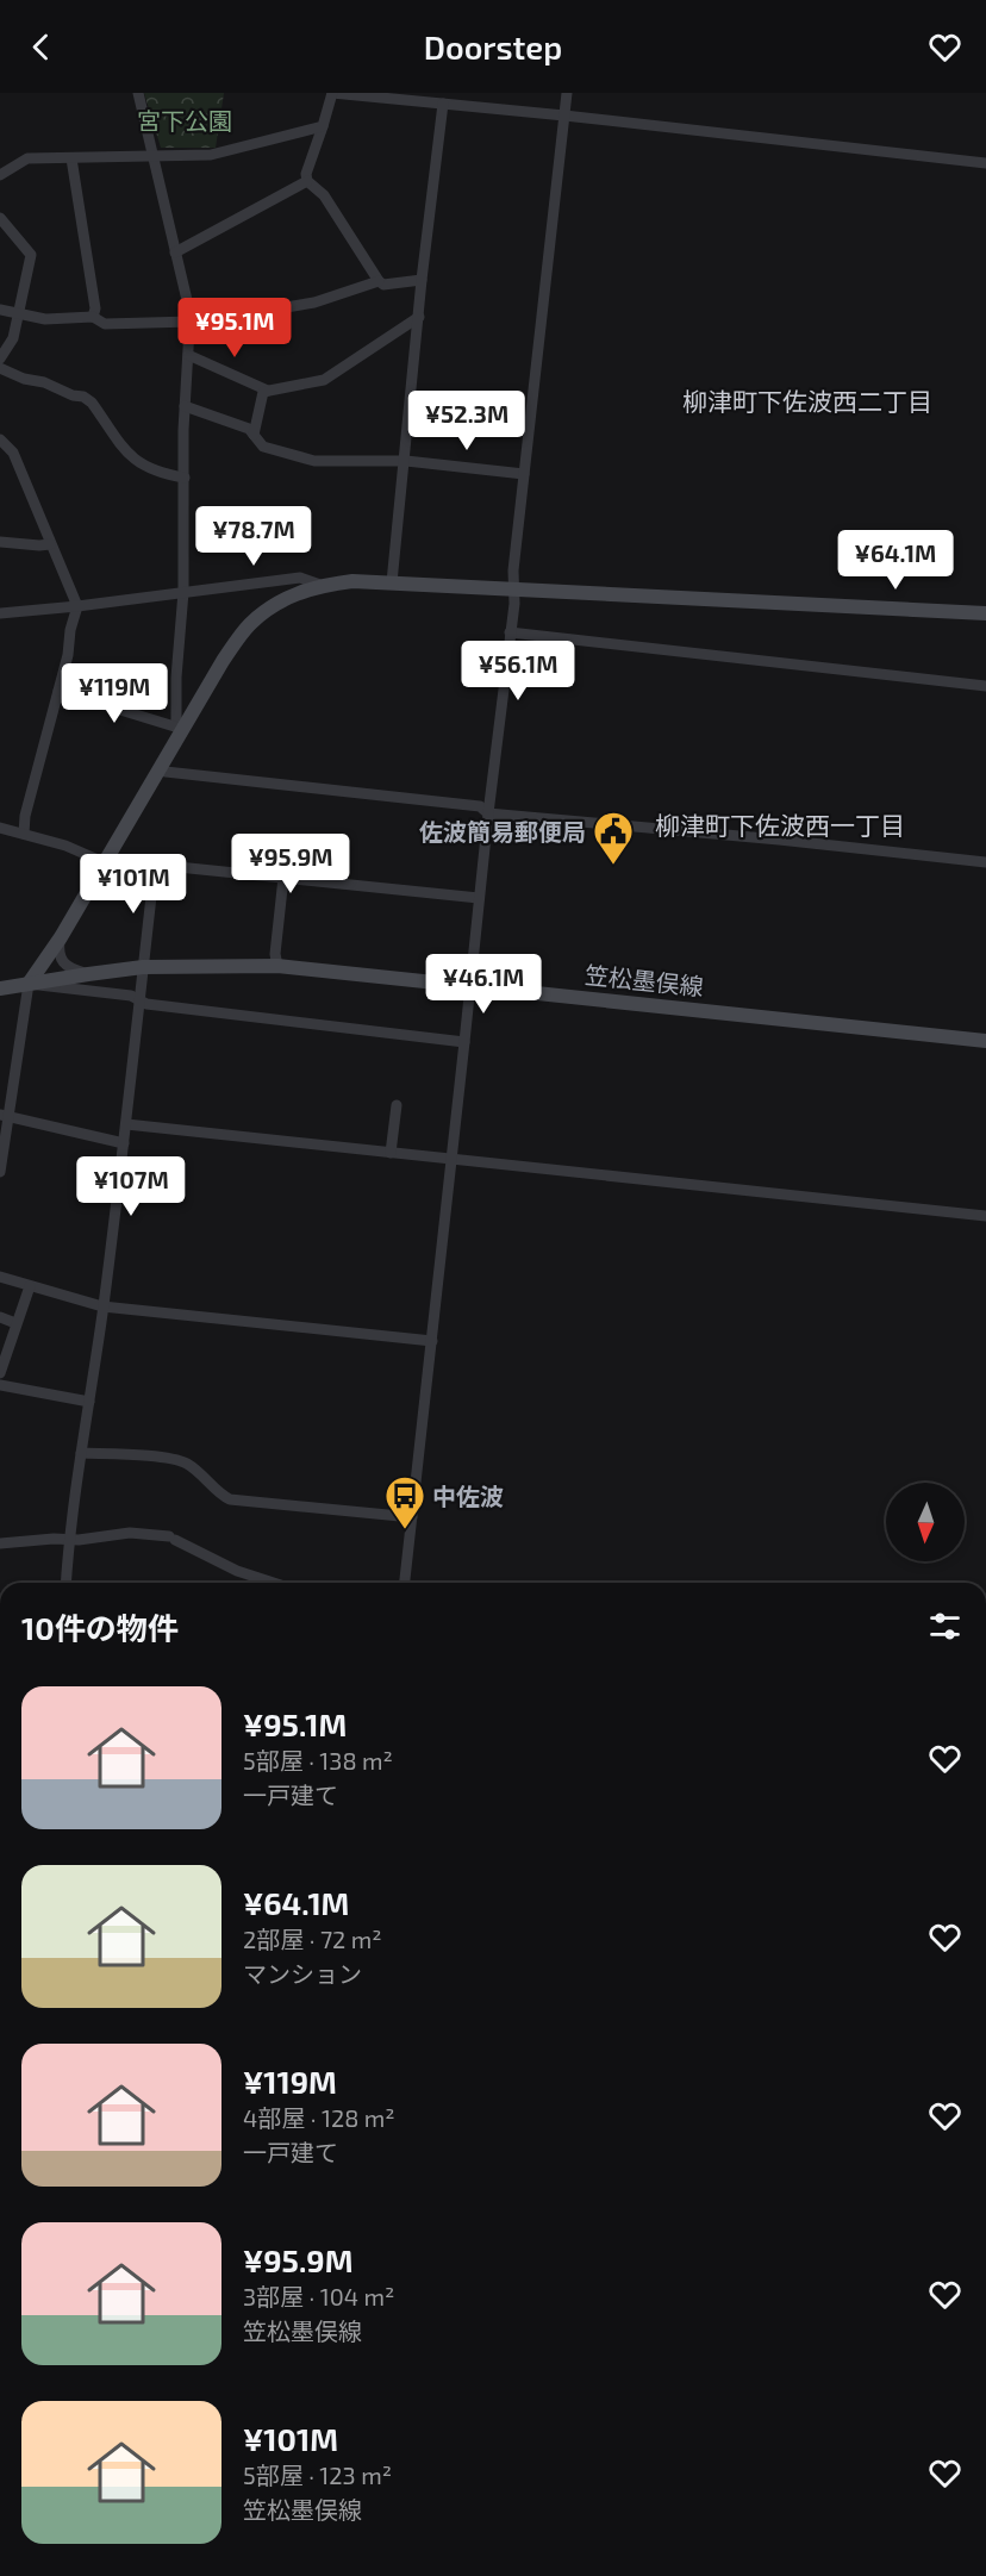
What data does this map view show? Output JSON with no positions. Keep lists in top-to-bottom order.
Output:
{
  "streets": {
    "street": ["笠松墨俣線"]
  },
  "districts": ["柳津町下佐波西二丁目", "柳津町下佐波西一丁目"],
  "parks": ["宮下公園"],
  "places": {
    "public building": ["佐波簡易郵便局"],
    "bus stop": ["中佐波"]
  },
  "north": "bottom",
  "page": {
    "header": "Doorstep",
    "price": [
      "¥95.1M",
      "¥52.3M",
      "¥78.7M",
      "¥64.1M",
      "¥56.1M",
      "¥119M",
      "¥95.9M",
      "¥101M",
      "¥46.1M",
      "¥107M"
    ],
    "heading": "10件の物件",
    "list": [
      {
        "name": "¥95.1M",
        "note": "5部屋 · 138 m² · 一戸建て"
      },
      {
        "name": "¥64.1M",
        "note": "2部屋 · 72 m² · マンション"
      },
      {
        "name": "¥119M",
        "note": "4部屋 · 128 m² · 一戸建て"
      },
      {
        "name": "¥95.9M",
        "note": "3部屋 · 104 m² · 笠松墨俣線"
      },
      {
        "name": "¥101M",
        "note": "5部屋 · 123 m² · 笠松墨俣線"
      }
    ]
  }
}
